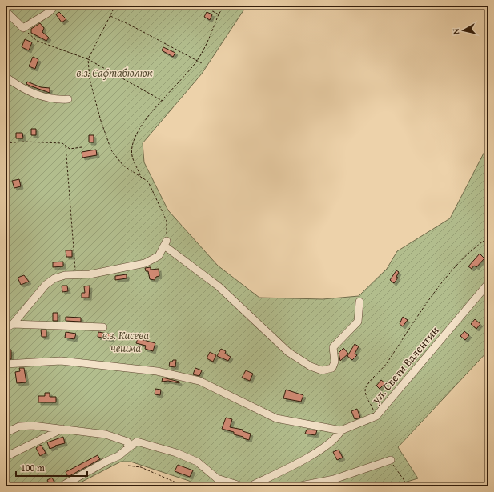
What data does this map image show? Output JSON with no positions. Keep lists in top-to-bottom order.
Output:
{
  "streets": {
    "street": ["ул. Свети Валентин"]
  },
  "parks": ["в.з. Сафтабюлюк", "в.з. Касева чешма"],
  "scale_bar": "100 m",
  "north": "left"
}
